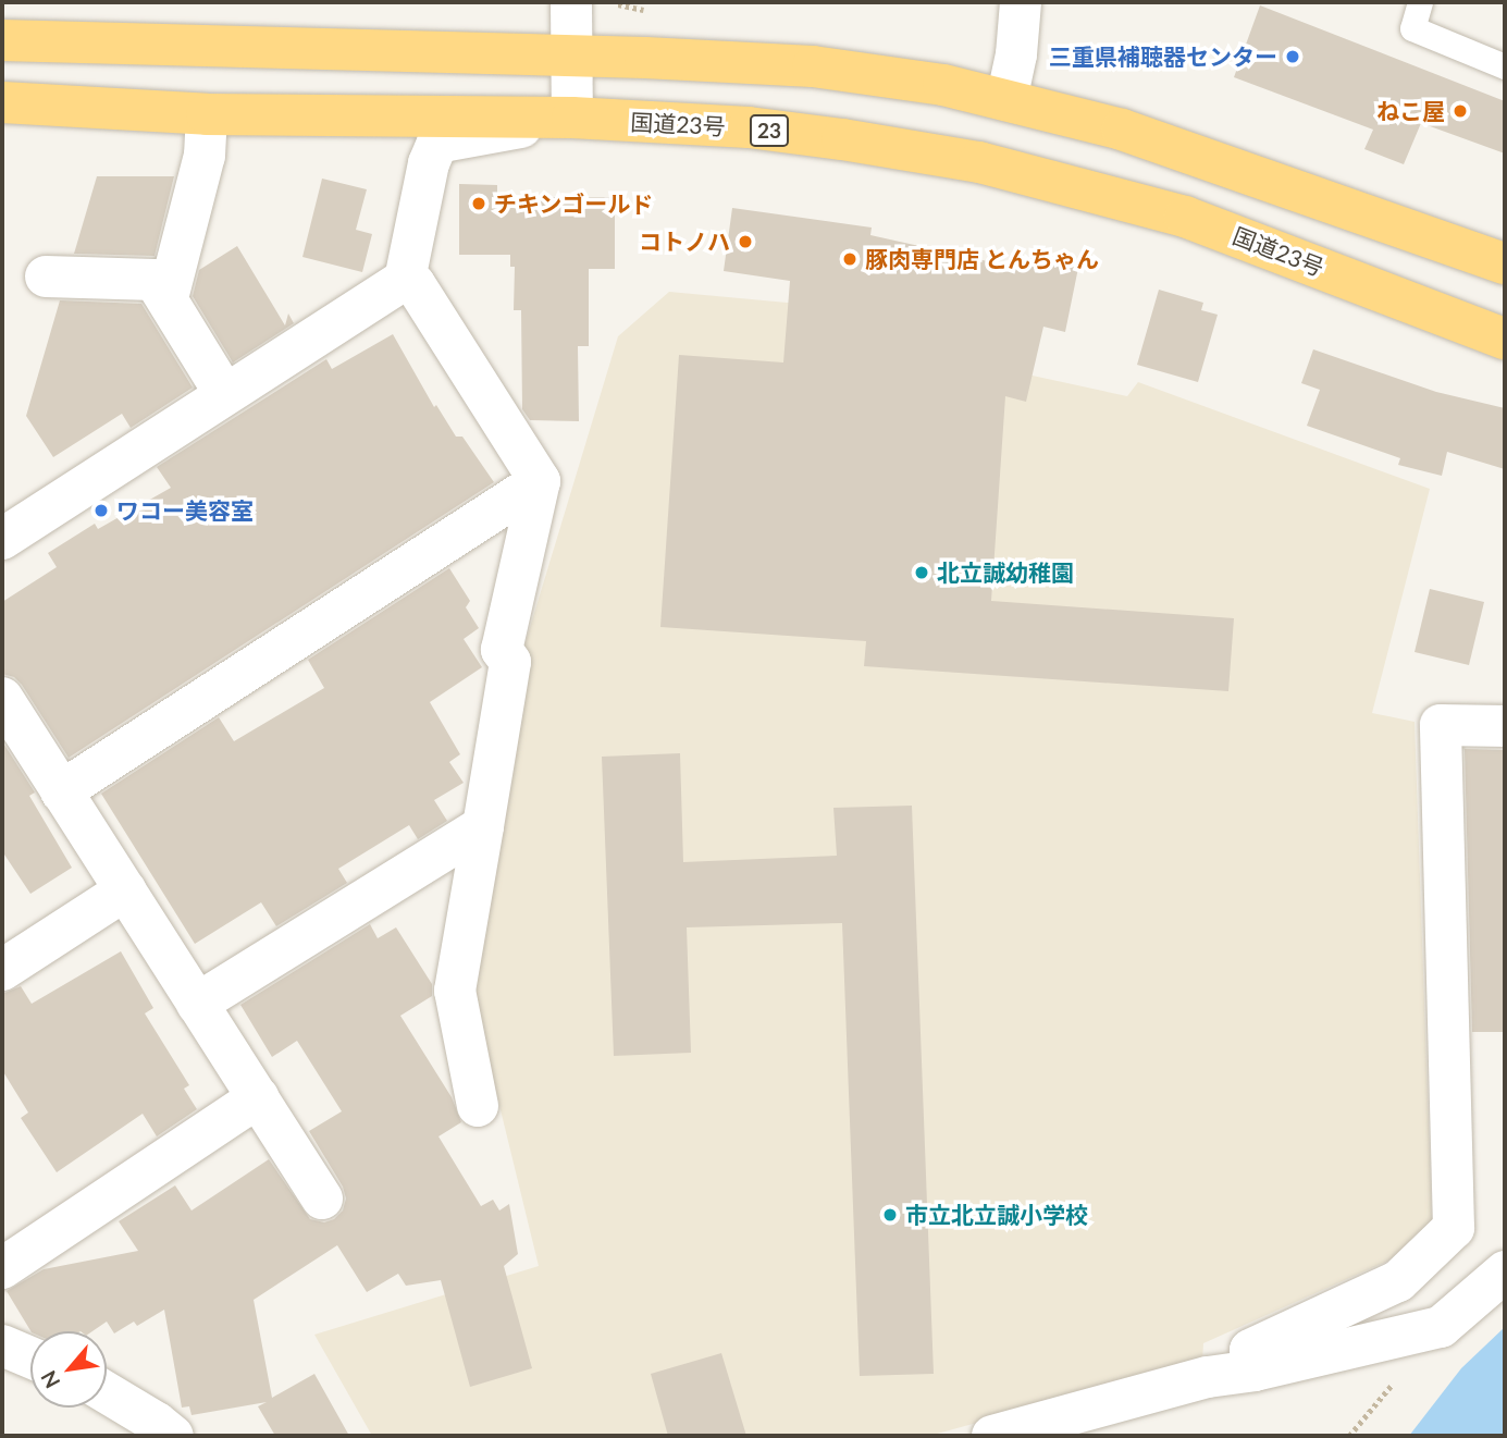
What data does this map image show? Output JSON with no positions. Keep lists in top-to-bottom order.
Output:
{
  "streets": {
    "highway": ["国道23号", "23"]
  },
  "places": [
    "三重県補聴器センター",
    "ねこ屋",
    "チキンゴールド",
    "コトノハ",
    "豚肉専門店 とんちゃん",
    "ワコー美容室",
    "北立誠幼稚園",
    "市立北立誠小学校"
  ],
  "north": "bottom left"
}
